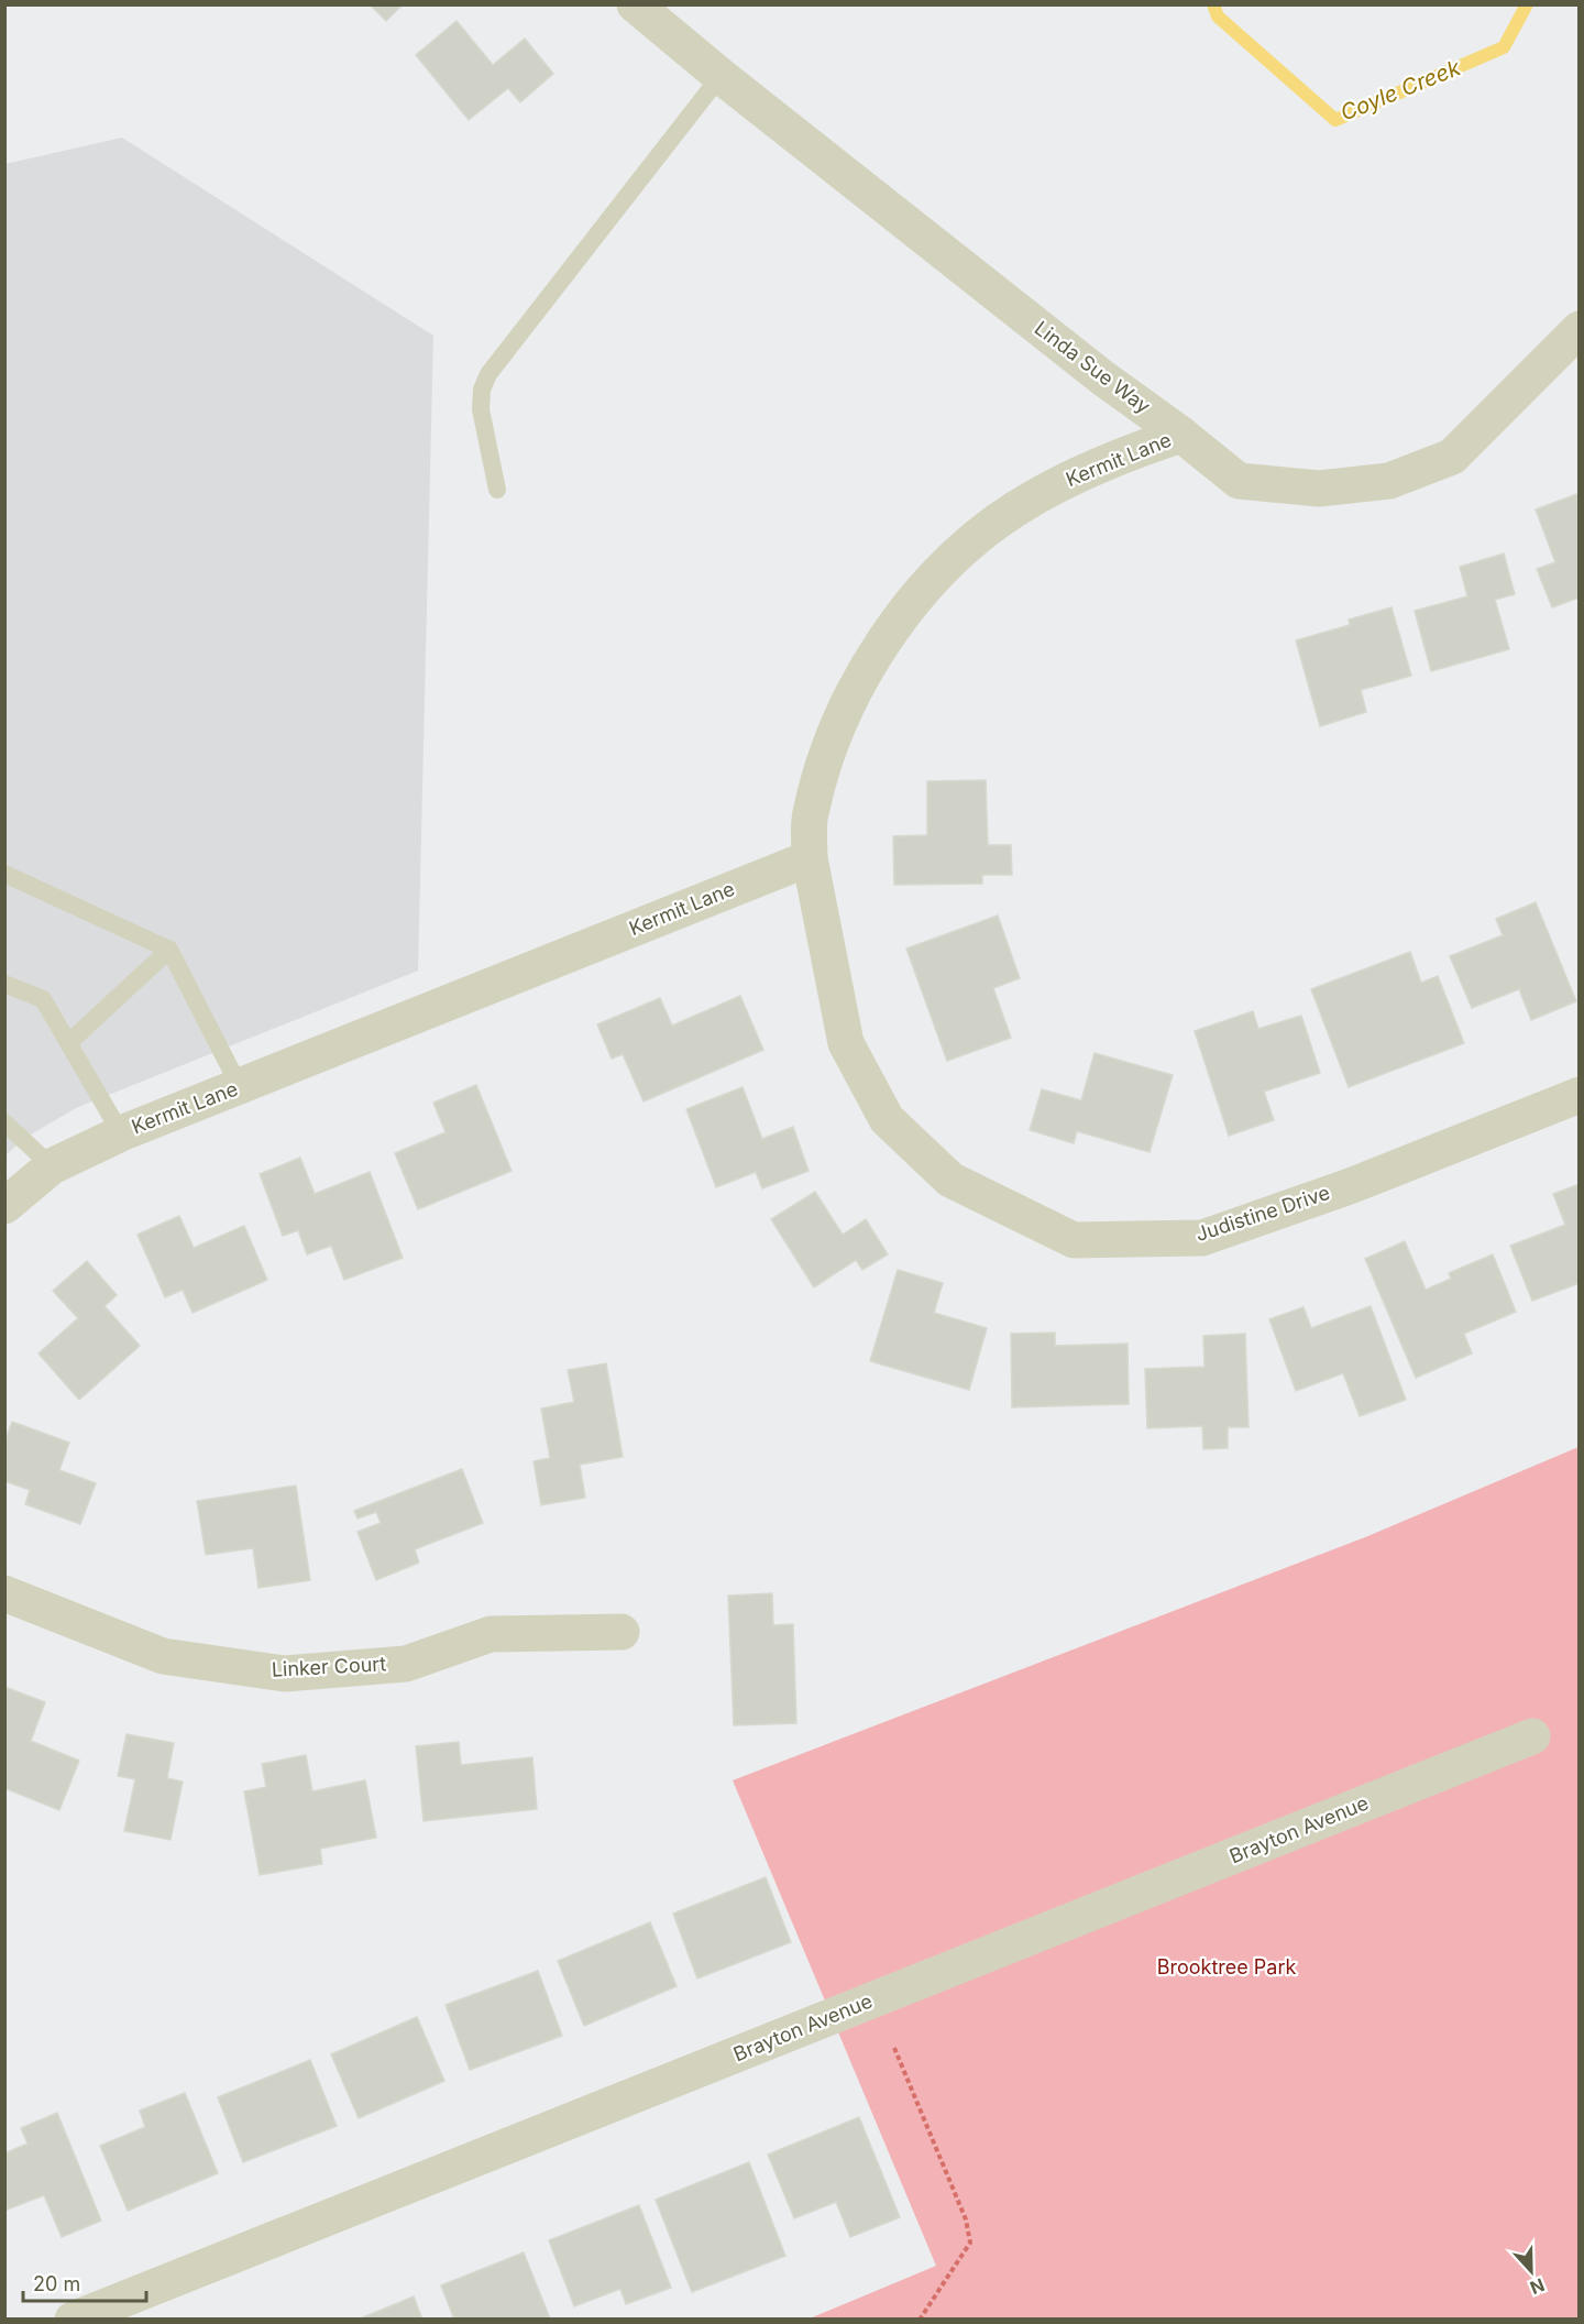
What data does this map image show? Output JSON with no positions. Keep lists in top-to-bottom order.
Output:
{
  "streets": {
    "street": [
      "Linda Sue Way",
      "Kermit Lane",
      "Judistine Drive",
      "Linker Court",
      "Brayton Avenue"
    ]
  },
  "crossings": [
    ["Linda Sue Way", "Kermit Lane"],
    ["Kermit Lane", "Judistine Drive"]
  ],
  "water": ["Coyle Creek"],
  "parks": ["Brooktree Park"],
  "scale_bar": "20 m",
  "north": "bottom"
}
